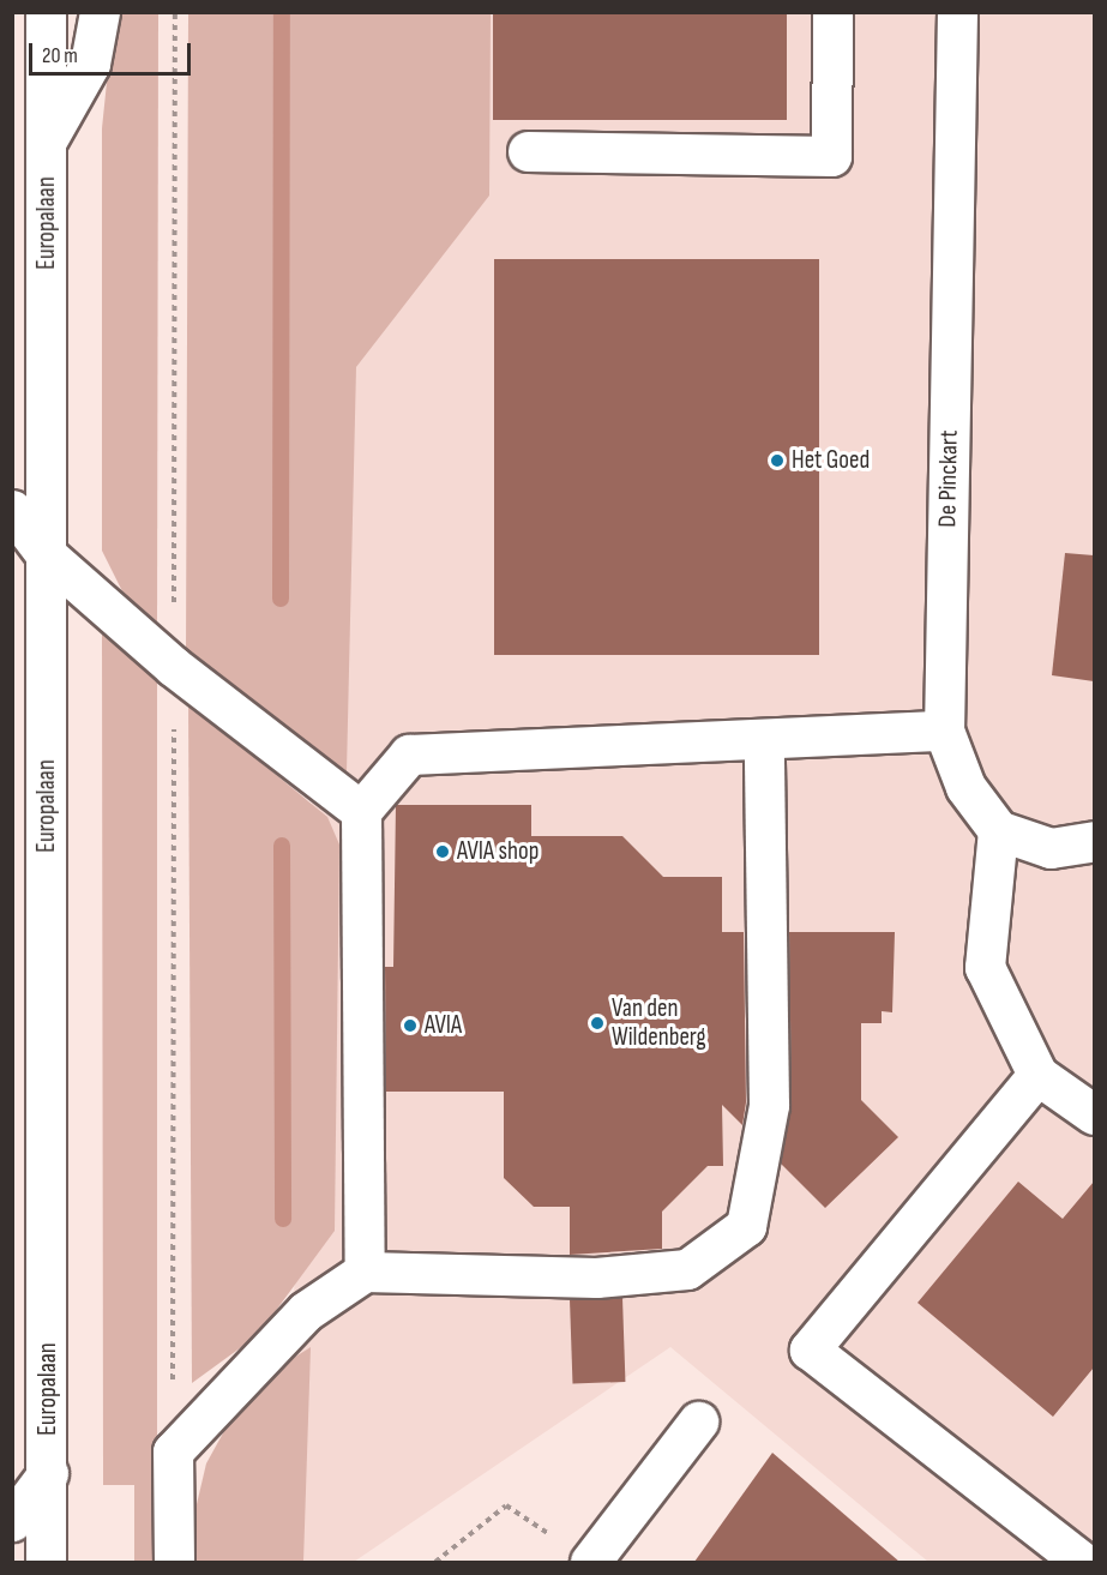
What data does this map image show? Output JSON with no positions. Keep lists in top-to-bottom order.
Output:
{
  "streets": {
    "main road": ["Europalaan", "De Pinckart"]
  },
  "places": [
    "Het Goed",
    "AVIA shop",
    "Van den Wildenberg",
    "AVIA"
  ],
  "scale_bar": "20 m"
}
